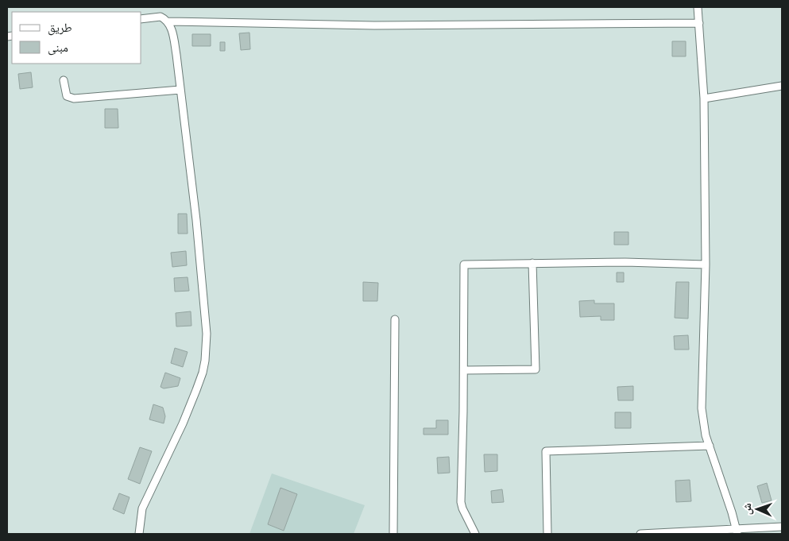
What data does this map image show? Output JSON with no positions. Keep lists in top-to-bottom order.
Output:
{
  "legend": ["طريق", "مبنى"],
  "north": "left"
}
